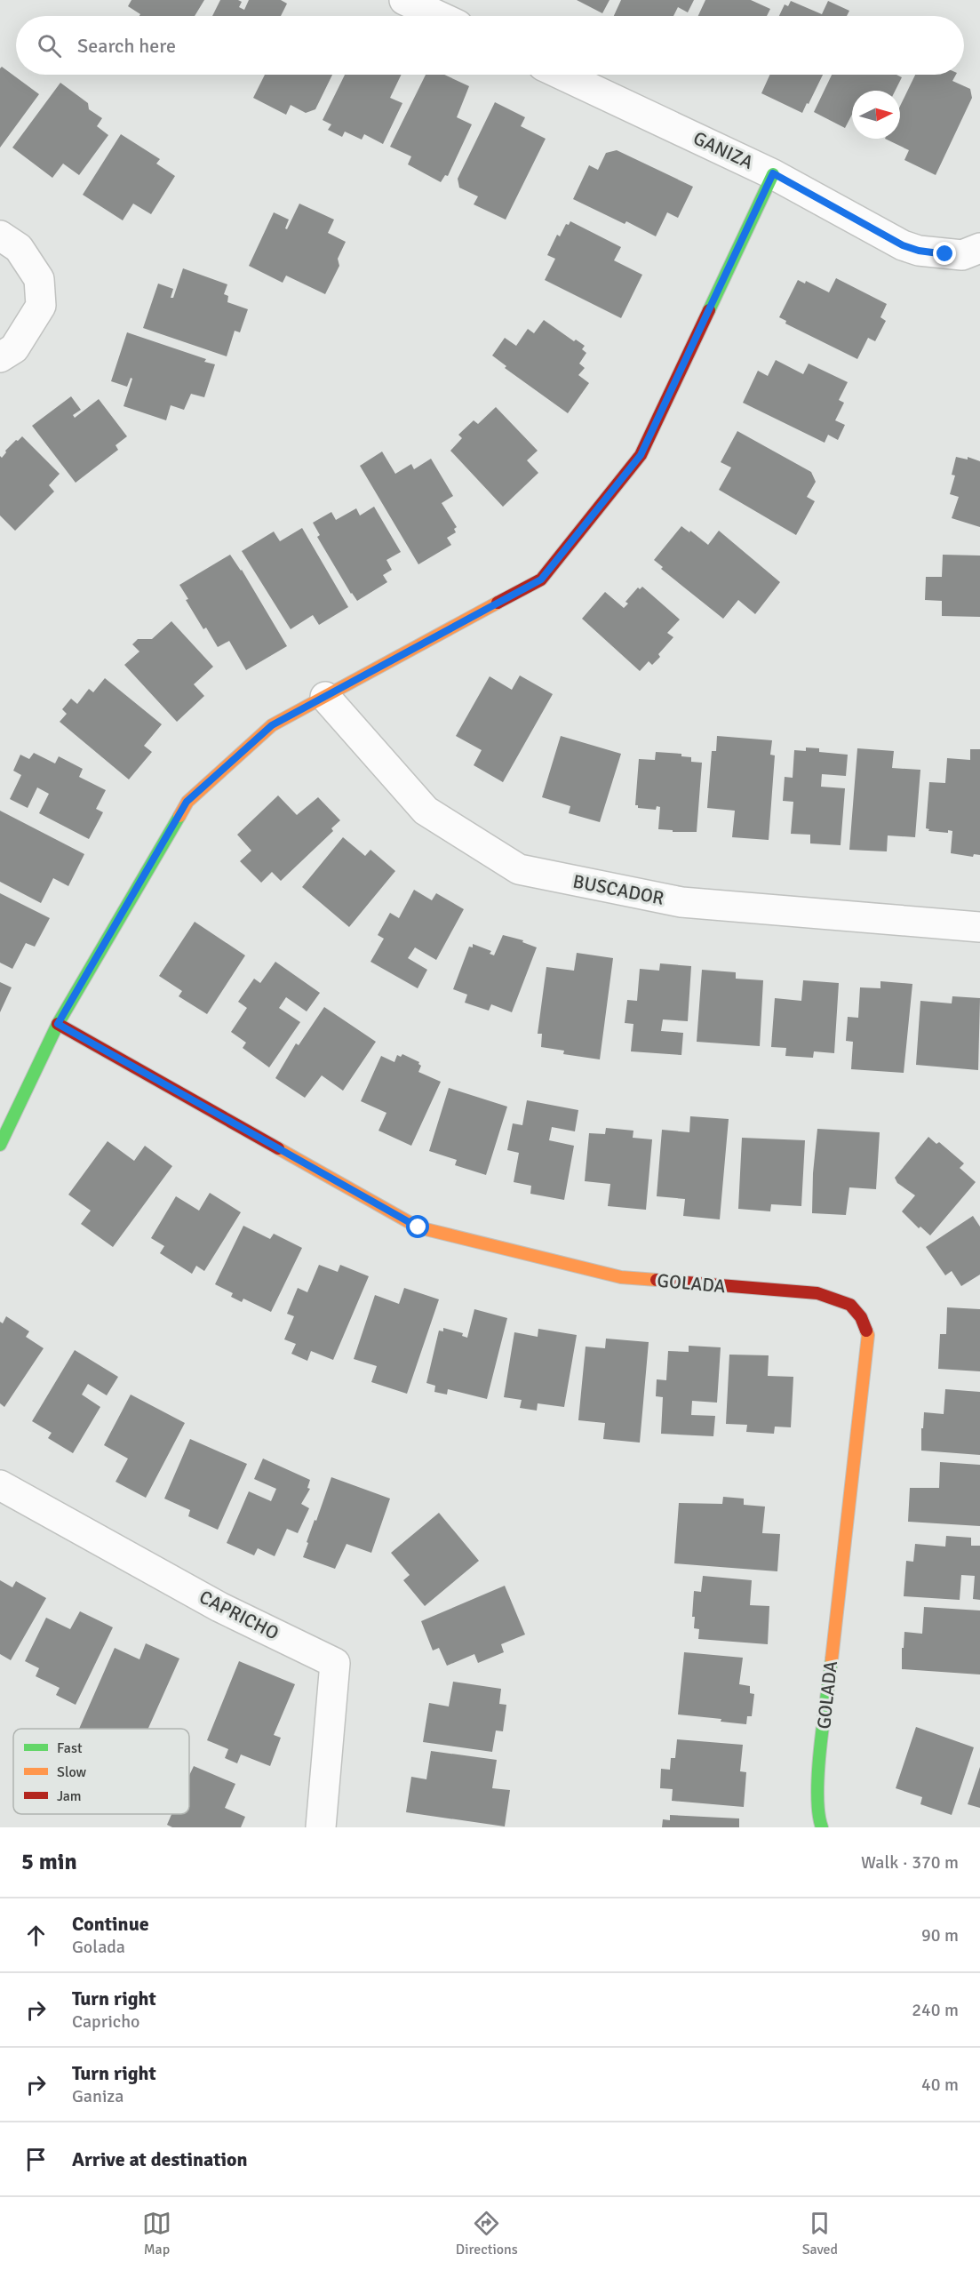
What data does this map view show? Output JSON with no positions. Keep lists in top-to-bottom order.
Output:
{
  "streets": {
    "street": [
      "GANIZA",
      "BUSCADOR",
      "GOLADA",
      "CAPRICHO"
    ]
  },
  "legend": ["Fast", "Slow", "Jam"],
  "north": "right",
  "page": {
    "search": "Search here",
    "heading": ["5 min", "Walk · 370 m"],
    "list": [
      ["Continue", "Golada", "90 m"],
      ["Turn right", "Capricho", "240 m"],
      ["Turn right", "Ganiza", "40 m"],
      "Arrive at destination"
    ],
    "nav": ["Map", "Directions", "Saved"]
  }
}
